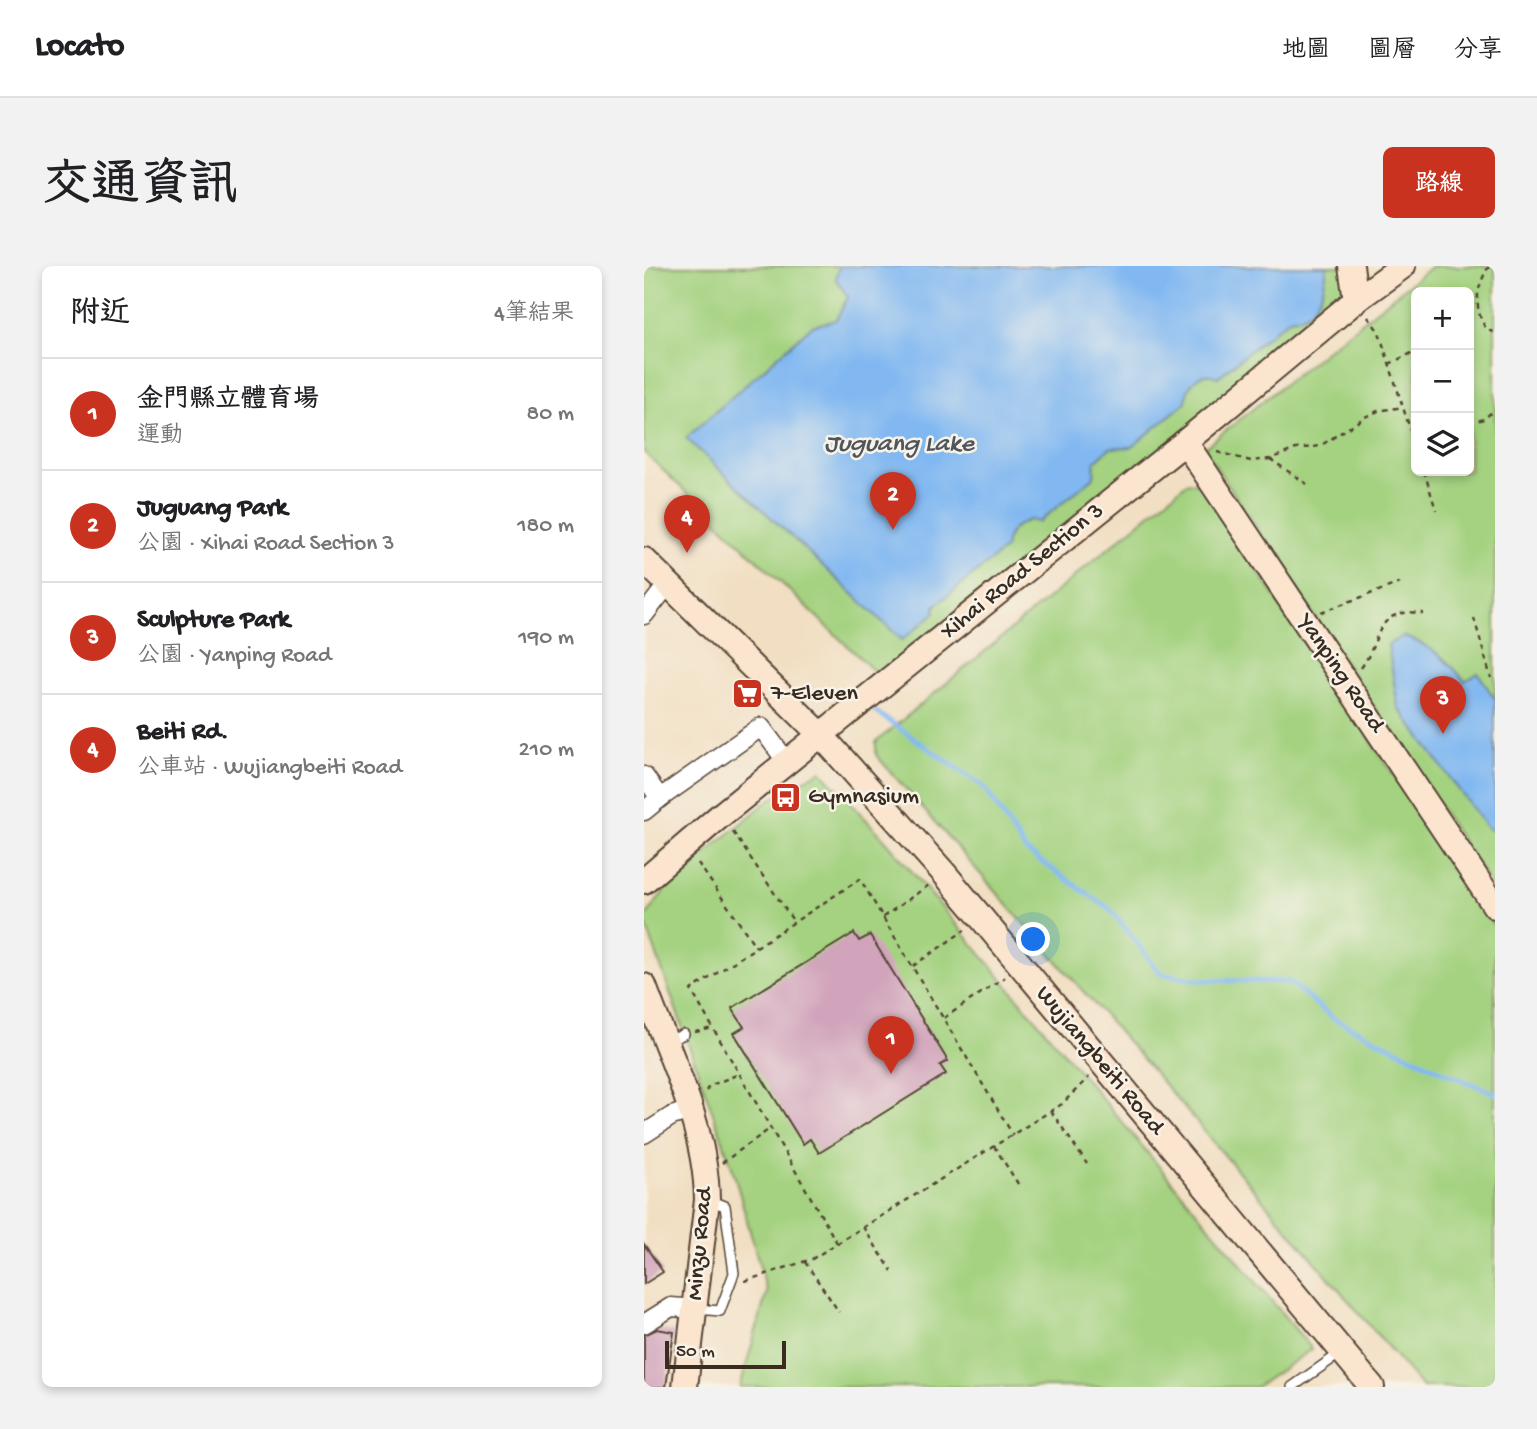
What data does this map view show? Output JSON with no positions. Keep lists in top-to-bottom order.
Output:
{
  "streets": {
    "street": [
      "Xihai Road Section 3",
      "Yanping Road",
      "Wujiangbeiti Road",
      "Minzu Road"
    ]
  },
  "crossings": [
    ["Xihai Road Section 3", "Yanping Road"],
    ["Xihai Road Section 3", "Wujiangbeiti Road"]
  ],
  "water": ["Juguang Lake"],
  "places": {
    "supermarket": ["7-Eleven"],
    "bus stop": ["Gymnasium"]
  },
  "scale_bar": "50 m",
  "page": {
    "header": "Locato",
    "nav": ["地圖", "圖層", "分享"],
    "title": "交通資訊",
    "buttons": "路線",
    "heading": ["附近", "4筆結果"],
    "map_buttons": ["+", "−"],
    "list": [
      {
        "mark": "1",
        "name": "金門縣立體育場",
        "note": "運動",
        "value": "80 m"
      },
      {
        "mark": "2",
        "name": "Juguang Park",
        "note": "公園 · Xihai Road Section 3",
        "value": "180 m"
      },
      {
        "mark": "3",
        "name": "Sculpture Park",
        "note": "公園 · Yanping Road",
        "value": "190 m"
      },
      {
        "mark": "4",
        "name": "Beiti Rd.",
        "note": "公車站 · Wujiangbeiti Road",
        "value": "210 m"
      }
    ],
    "pins": [
      "2",
      "4",
      "3",
      "1"
    ],
    "scale": "50 m"
  }
}
